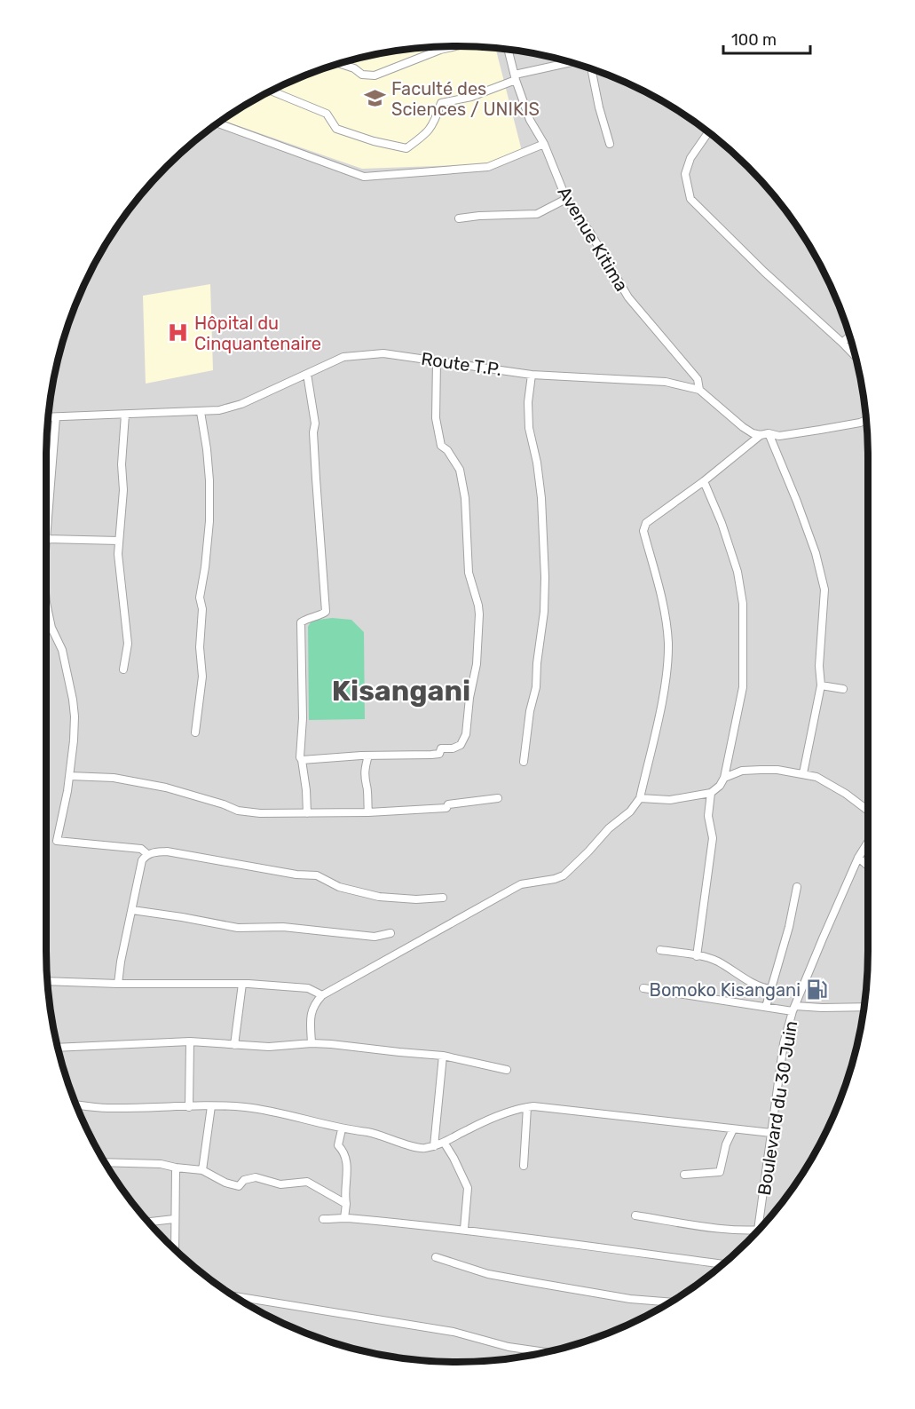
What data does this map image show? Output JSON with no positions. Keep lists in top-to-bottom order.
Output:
{
  "streets": {
    "street": ["Avenue Kitima", "Route T.P.", "Boulevard du 30 Juin"]
  },
  "crossings": [
    ["Avenue Kitima", "Route T.P."]
  ],
  "districts": ["Kisangani"],
  "places": {
    "school or university": ["Faculté des Sciences / UNIKIS"],
    "hospital": ["Hôpital du Cinquantenaire"],
    "fuel station": ["Bomoko Kisangani"]
  },
  "scale_bar": "100 m"
}
